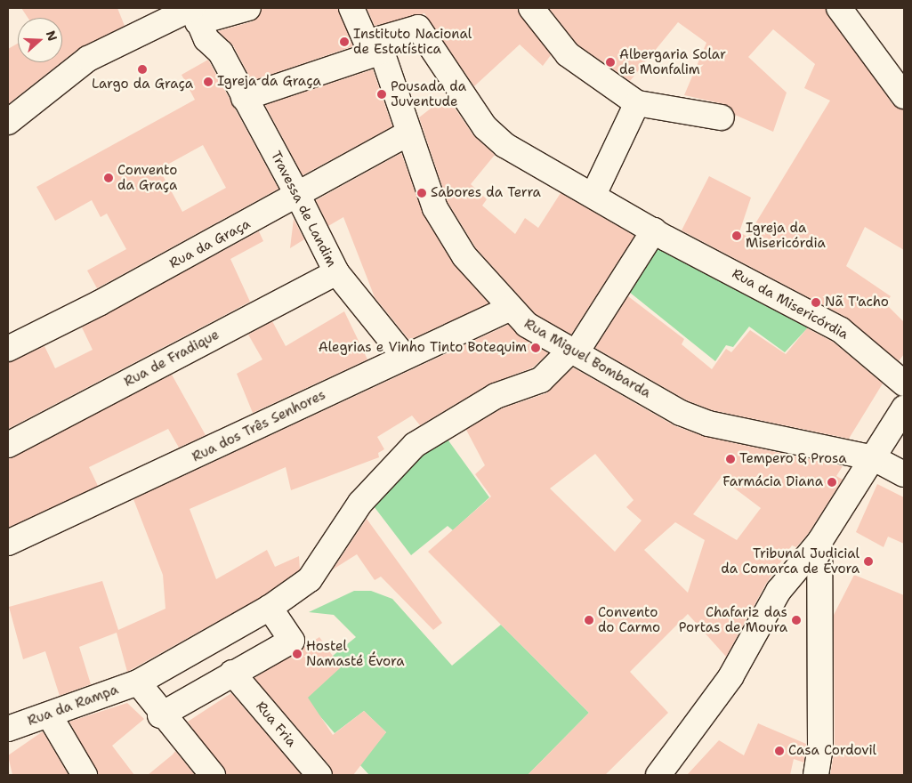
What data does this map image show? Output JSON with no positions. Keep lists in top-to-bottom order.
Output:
{
  "streets": {
    "street": [
      "Travessa de Landim",
      "Rua da Graça",
      "Rua da Misericórdia",
      "Rua de Fradique",
      "Rua Miguel Bombarda",
      "Rua dos Três Senhores",
      "Rua da Rampa",
      "Rua Fria"
    ]
  },
  "crossings": [
    ["Travessa de Landim", "Rua da Graça"],
    ["Travessa de Landim", "Rua de Fradique"],
    ["Travessa de Landim", "Rua dos Três Senhores"],
    ["Rua da Graça", "Rua Miguel Bombarda"],
    ["Rua da Misericórdia", "Rua da Rampa"],
    ["Rua Miguel Bombarda", "Rua dos Três Senhores"],
    ["Rua Miguel Bombarda", "Rua da Rampa"]
  ],
  "places": [
    "Instituto Nacional de Estatística",
    "Albergaria Solar de Monfalim",
    "Largo da Graça",
    "Igreja da Graça",
    "Pousada da Juventude",
    "Convento da Graça",
    "Sabores da Terra",
    "Igreja da Misericórdia",
    "Nã T'acho",
    "Alegrias e Vinho Tinto Botequim",
    "Tempero & Prosa",
    "Farmácia Diana",
    "Tribunal Judicial da Comarca de Évora",
    "Convento do Carmo",
    "Chafariz das Portas de Moura",
    "Hostel Namasté Évora",
    "Casa Cordovil"
  ],
  "north": "right"
}
